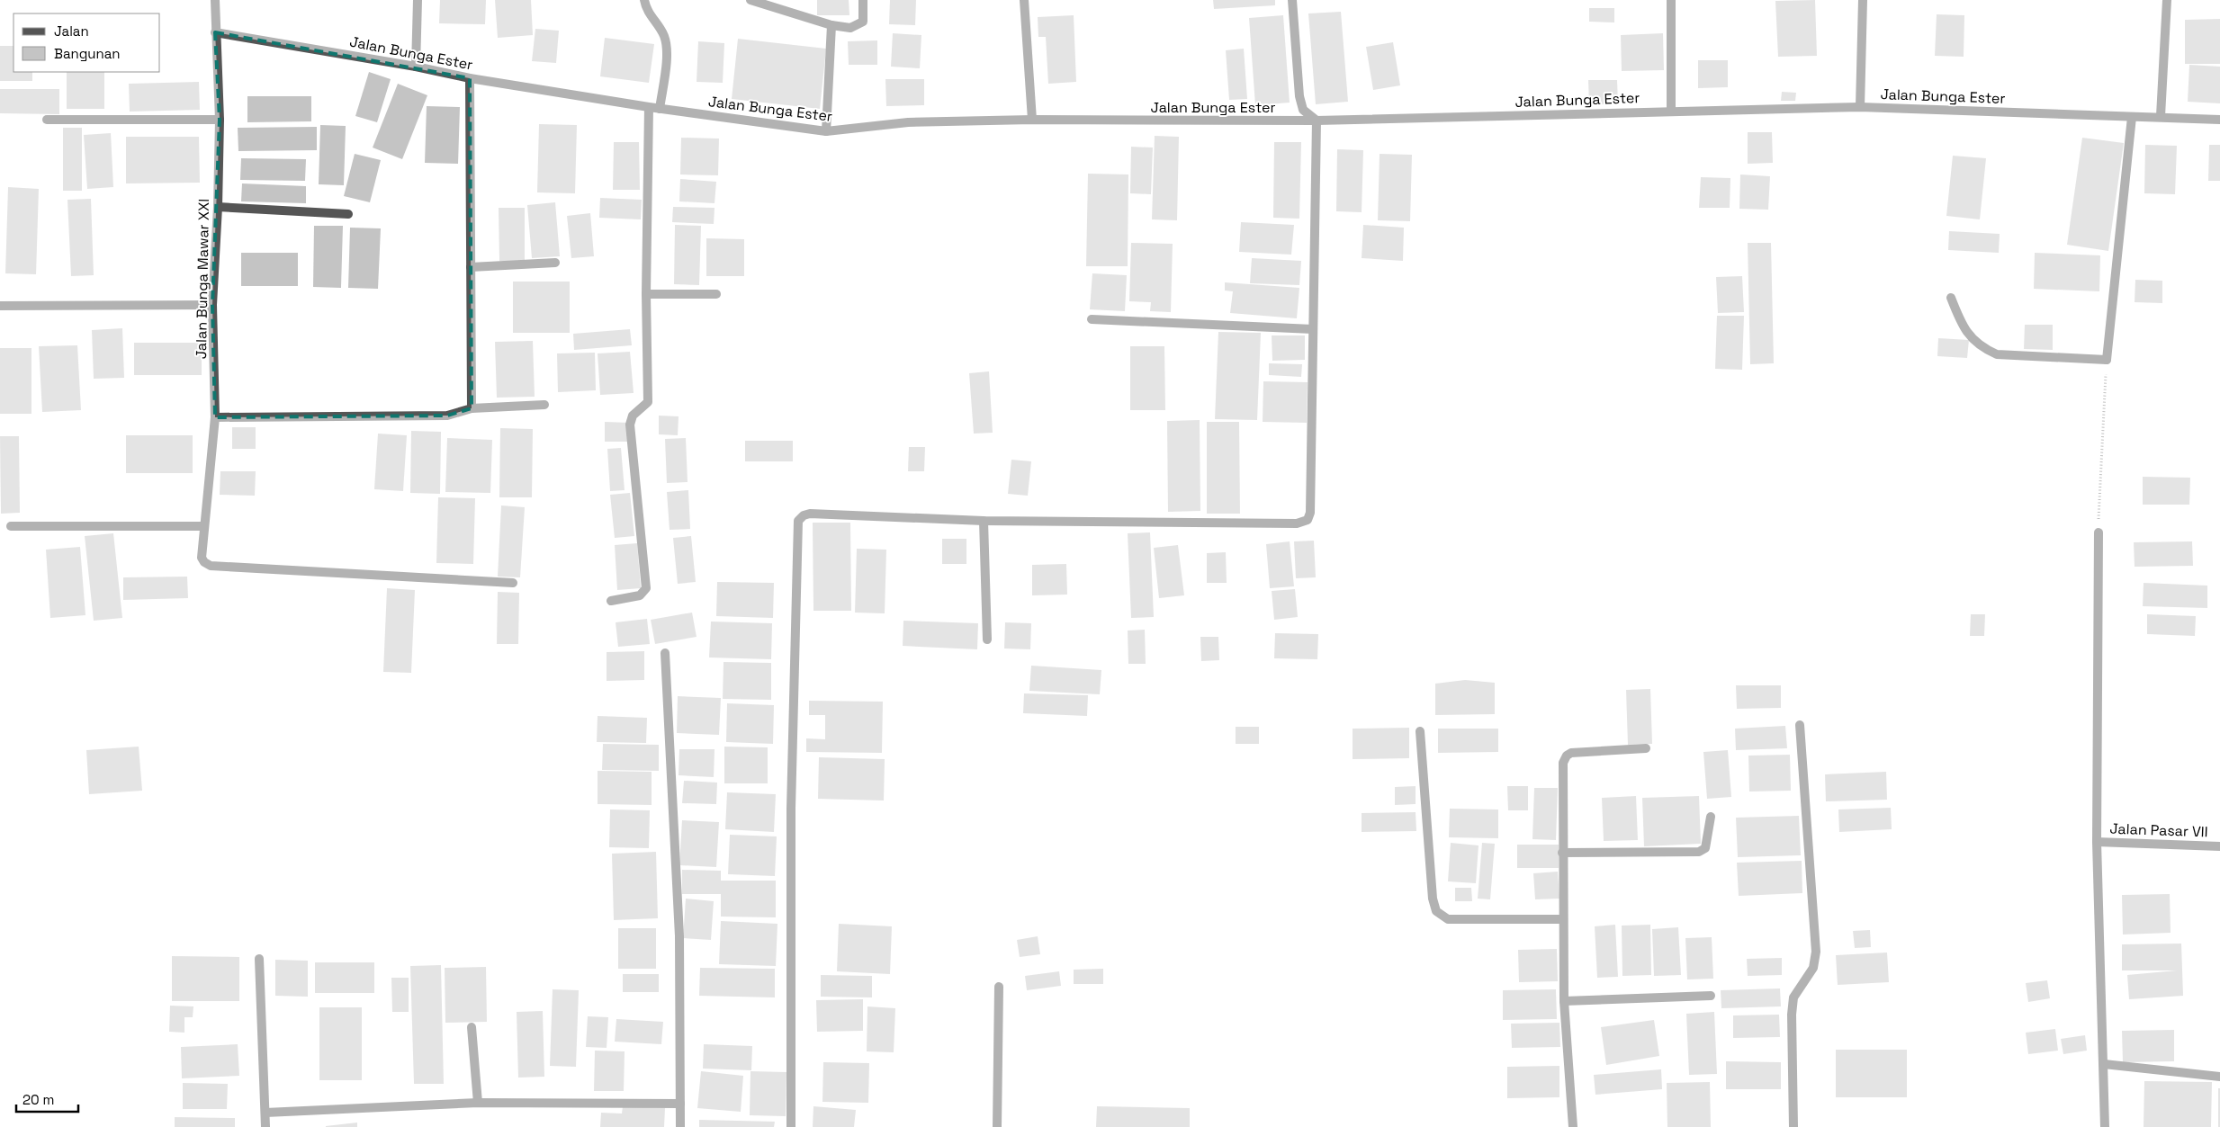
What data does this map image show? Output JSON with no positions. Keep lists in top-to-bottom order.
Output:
{
  "streets": {
    "street": ["Jalan Bunga Ester", "Jalan Bunga Mawar XXI", "Jalan Pasar VII"]
  },
  "crossings": [
    ["Jalan Bunga Ester", "Jalan Bunga Mawar XXI"]
  ],
  "legend": ["Jalan", "Bangunan"],
  "scale_bar": "20 m"
}
